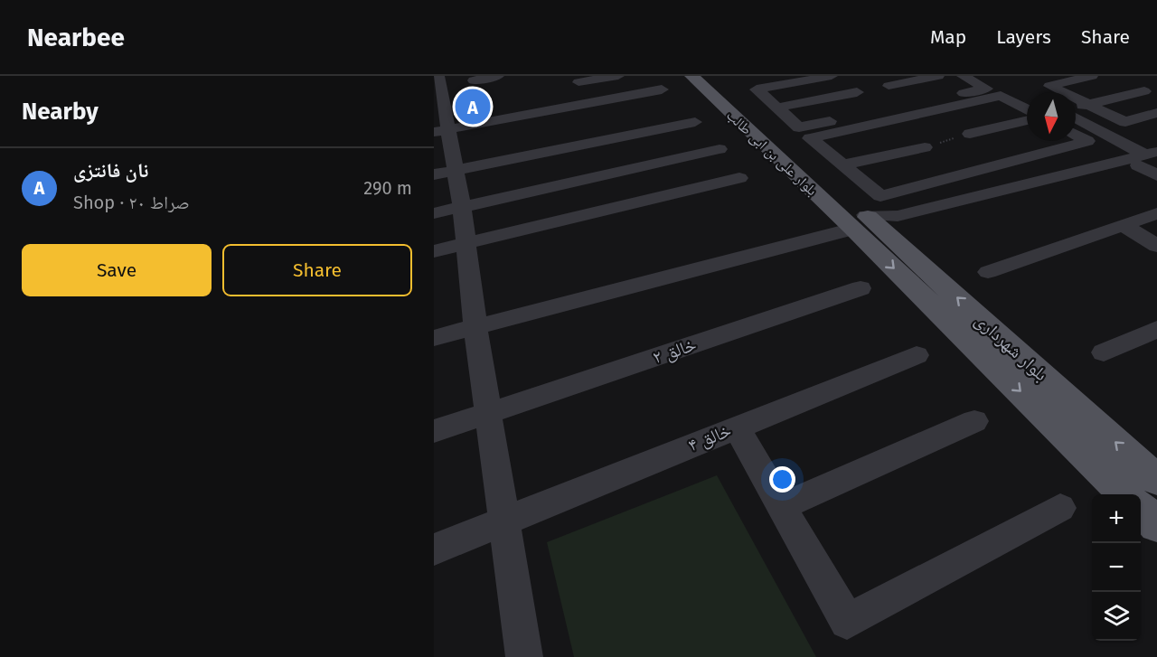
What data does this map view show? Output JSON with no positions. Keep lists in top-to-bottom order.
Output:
{
  "streets": {
    "main road": ["بلوار علی بن ابی طالب", "بلوار شهرداری"],
    "street": ["خالق ۲", "خالق ۴"]
  },
  "crossings": [
    ["بلوار علی بن ابی طالب", "بلوار شهرداری"]
  ],
  "north": "bottom",
  "page": {
    "header": "Nearbee",
    "nav": ["Map", "Layers", "Share"],
    "heading": "Nearby",
    "pins": "A",
    "list": [
      {
        "mark": "A",
        "name": "نان فانتزی",
        "note": "Shop · صراط ۲۰",
        "value": "290 m"
      }
    ],
    "buttons": ["Save", "Share"],
    "map_buttons": ["+", "−"]
  }
}
